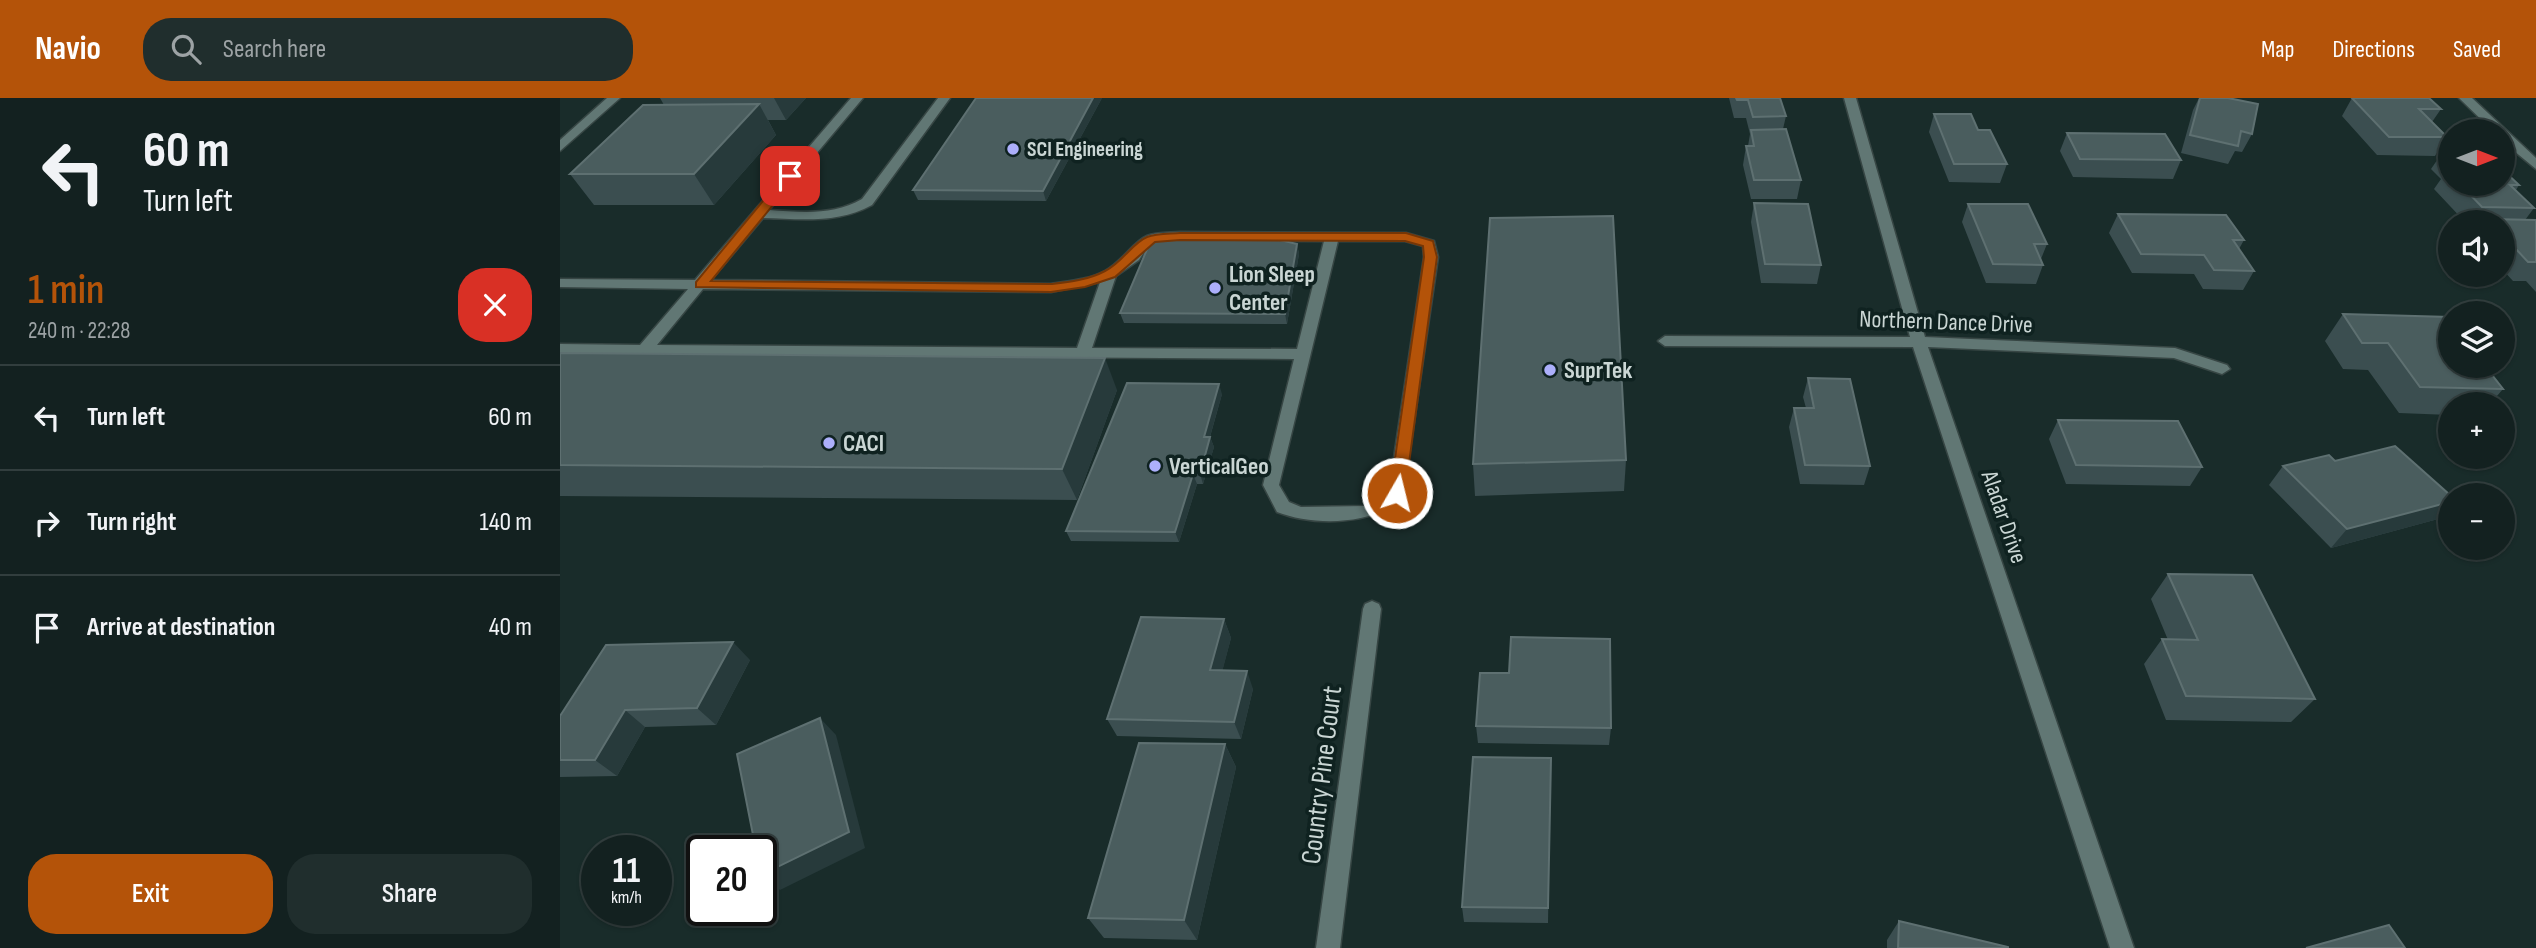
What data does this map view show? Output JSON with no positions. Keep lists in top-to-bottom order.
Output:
{
  "streets": {
    "street": ["Northern Dance Drive", "Aladar Drive", "Country Pine Court"]
  },
  "crossings": [
    ["Northern Dance Drive", "Aladar Drive"]
  ],
  "places": [
    "SCI Engineering",
    "Lion Sleep Center",
    "SuprTek",
    "CACI",
    "VerticalGeo"
  ],
  "north": "right",
  "page": {
    "header": "Navio",
    "search": "Search here",
    "nav": ["Map", "Directions", "Saved"],
    "turn": ["60 m", "Turn left"],
    "map_buttons": ["+", "−"],
    "heading": ["1 min", "240 m · 22:28"],
    "list": [
      {
        "name": "Turn left",
        "value": "60 m"
      },
      {
        "name": "Turn right",
        "value": "140 m"
      },
      {
        "name": "Arrive at destination",
        "value": "40 m"
      }
    ],
    "speed": "11 km/h",
    "limit": "20",
    "buttons": ["Exit", "Share"]
  }
}
